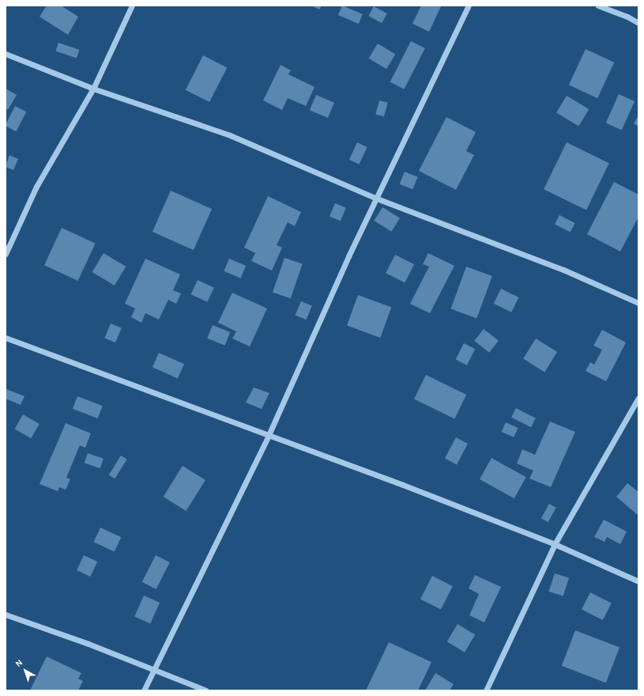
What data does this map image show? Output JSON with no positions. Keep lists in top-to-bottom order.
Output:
{
  "north": "top left"
}
